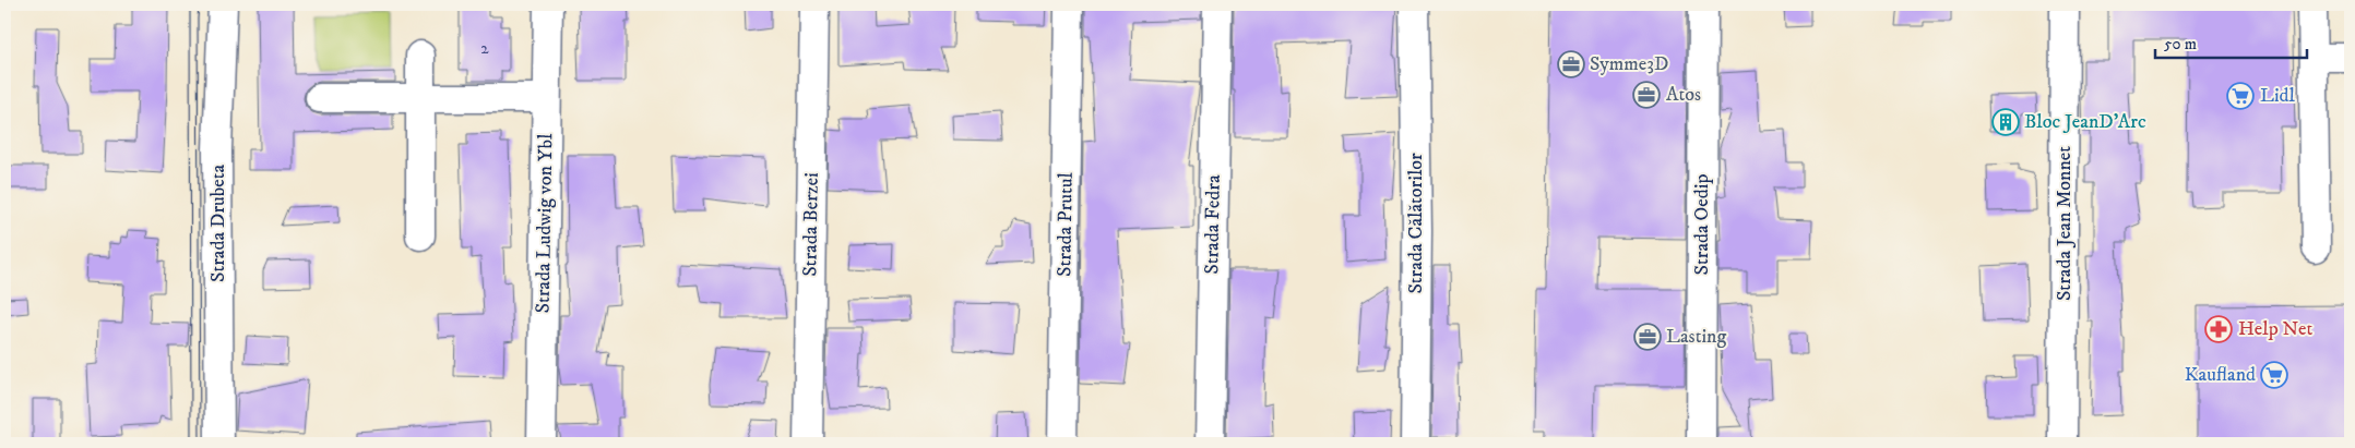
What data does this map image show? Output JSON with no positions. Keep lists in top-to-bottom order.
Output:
{
  "streets": {
    "street": [
      "Strada Drubeta",
      "Strada Ludwig von Ybl",
      "Strada Călătorilor",
      "Strada Jean Monnet",
      "Strada Berzei",
      "Strada Prutul",
      "Strada Fedra",
      "Strada Oedip"
    ]
  },
  "places": {
    "office": ["Symme3D", "Atos", "Lasting"],
    "supermarket": ["Lidl", "Kaufland"],
    "building": ["Bloc JeanD'Arc"],
    "pharmacy": ["Help Net"]
  },
  "house_numbers": ["2"],
  "scale_bar": "50 m"
}
